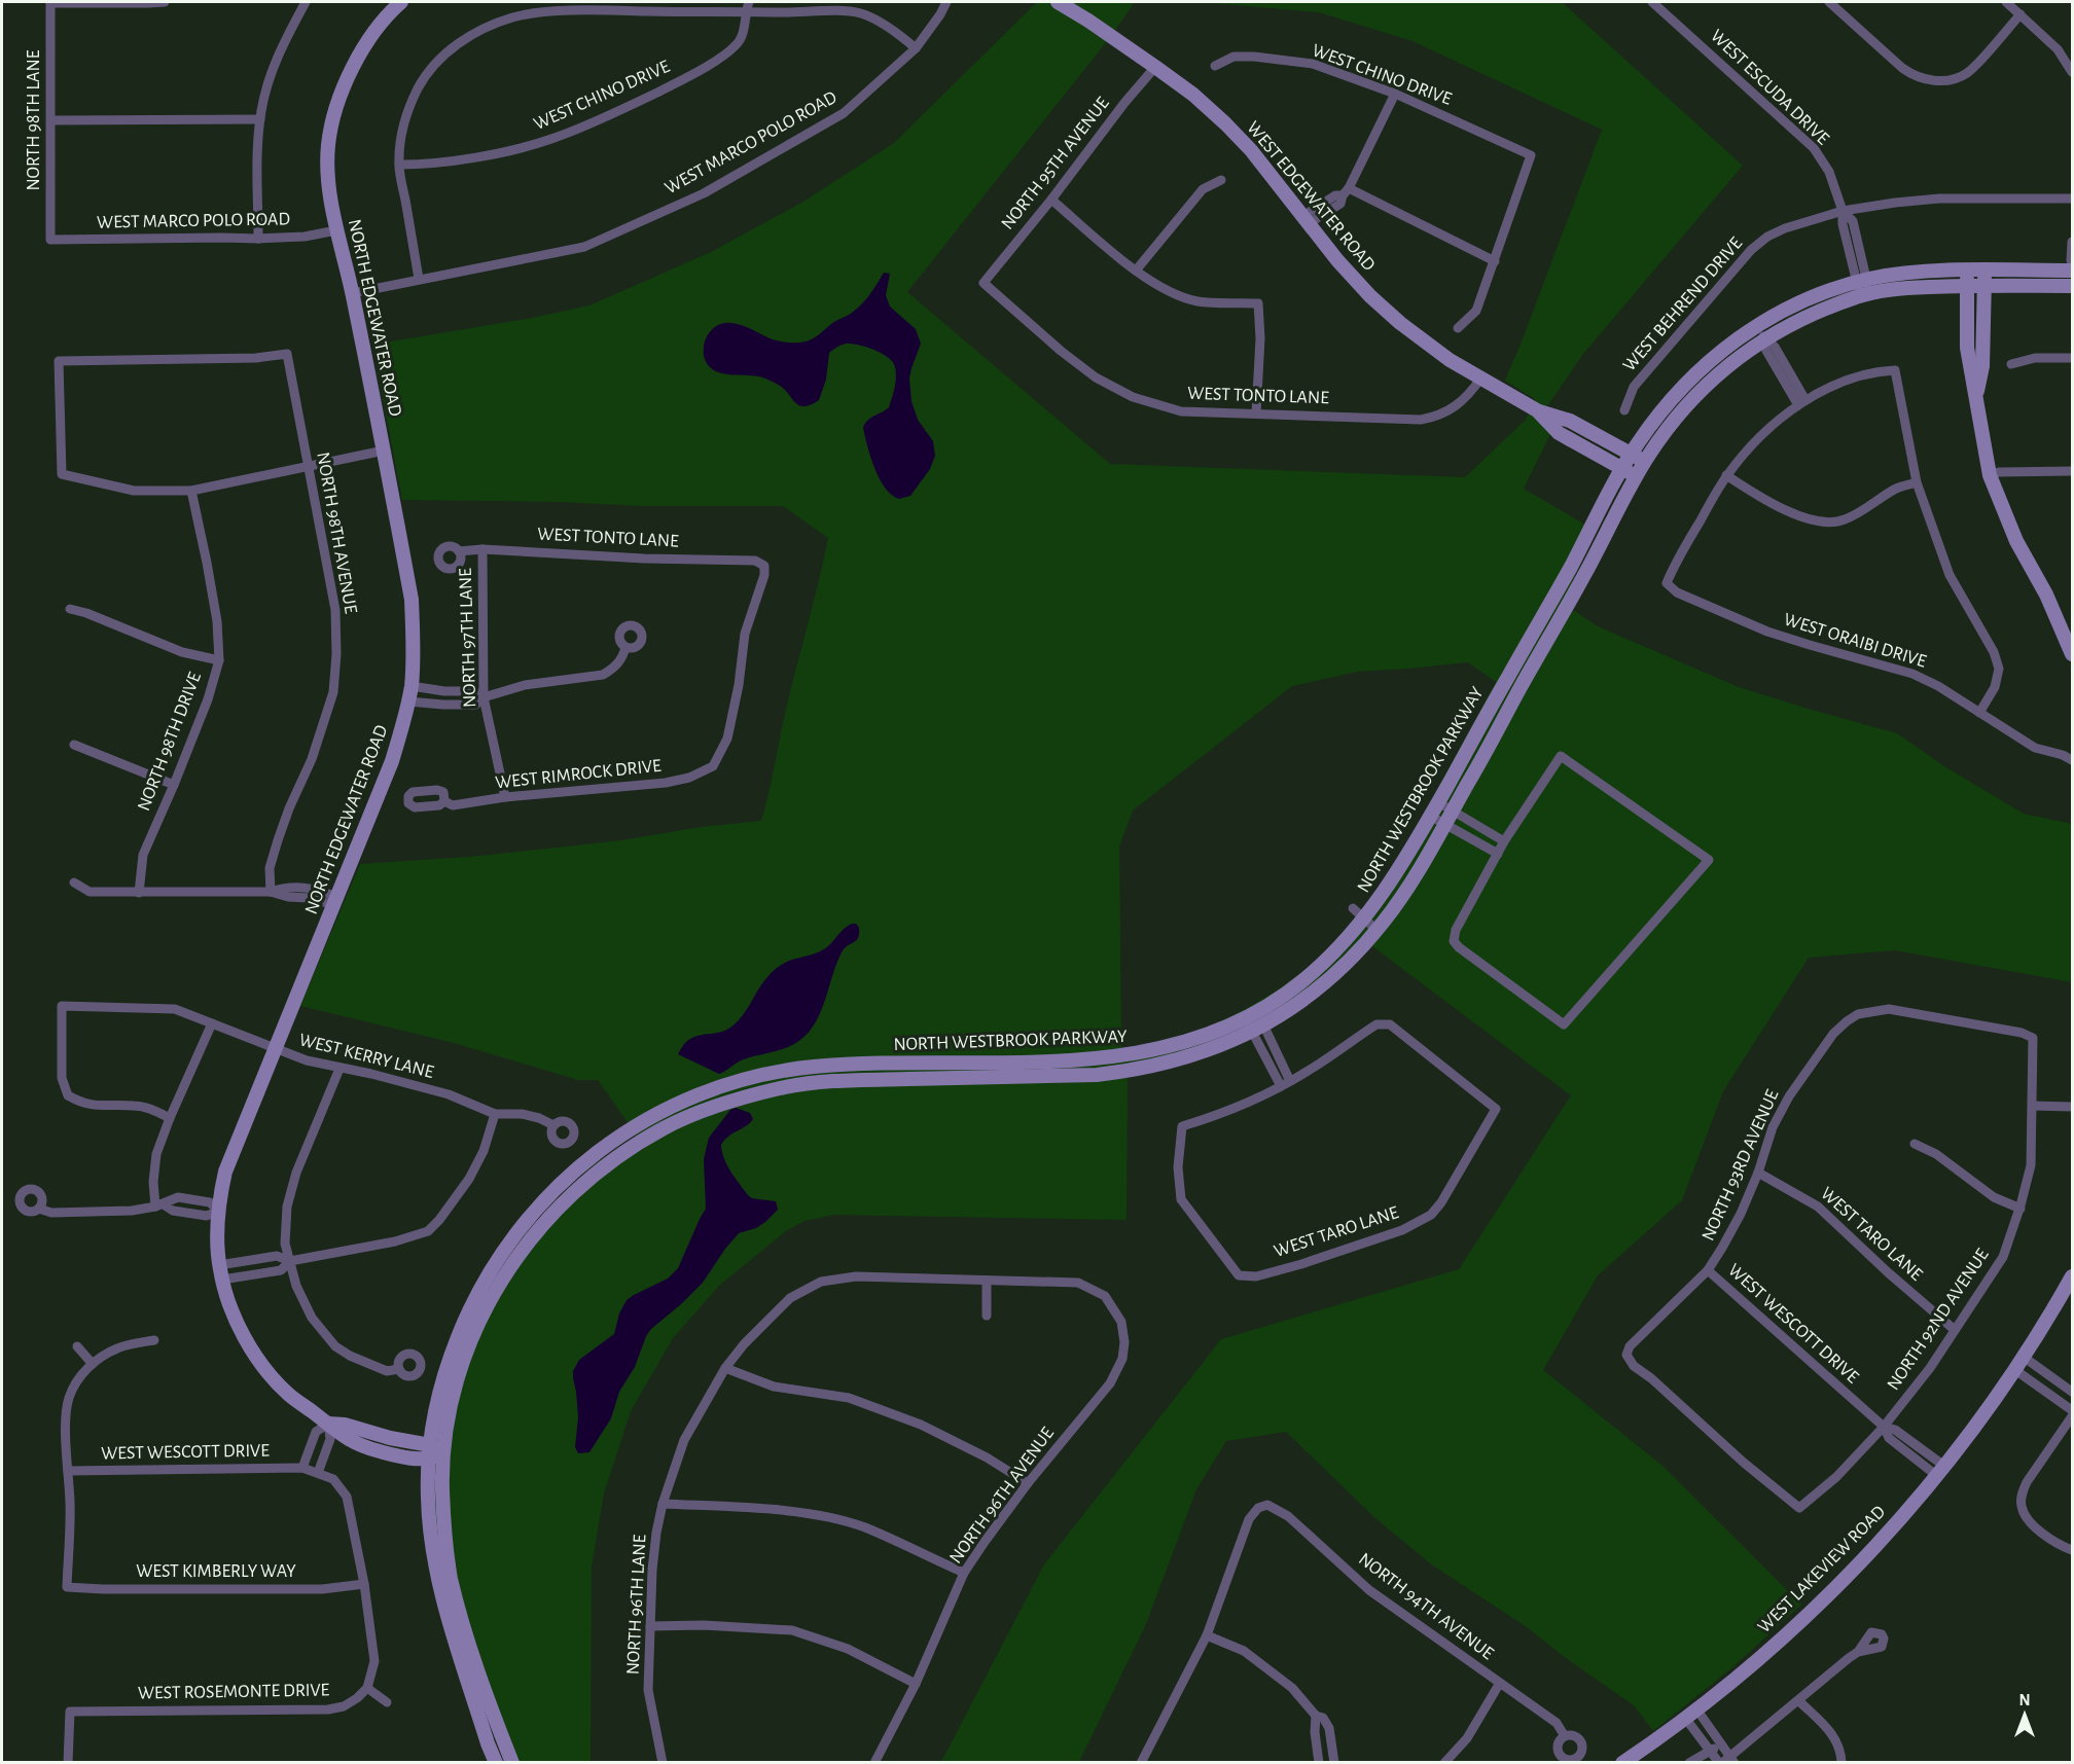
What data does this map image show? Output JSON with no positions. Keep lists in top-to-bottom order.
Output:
{
  "streets": {
    "street": [
      "WEST CHINO DRIVE",
      "WEST ESCUDA DRIVE",
      "NORTH 98TH LANE",
      "WEST MARCO POLO ROAD",
      "NORTH 95TH AVENUE",
      "WEST EDGEWATER ROAD",
      "WEST BEHREND DRIVE",
      "NORTH EDGEWATER ROAD",
      "WEST TONTO LANE",
      "NORTH 98TH AVENUE",
      "NORTH 97TH LANE",
      "WEST ORAIBI DRIVE",
      "NORTH 98TH DRIVE",
      "WEST RIMROCK DRIVE",
      "NORTH WESTBROOK PARKWAY",
      "WEST KERRY LANE",
      "NORTH 93RD AVENUE",
      "WEST TARO LANE",
      "NORTH 92ND AVENUE",
      "WEST WESCOTT DRIVE",
      "NORTH 96TH AVENUE",
      "WEST LAKEVIEW ROAD",
      "WEST KIMBERLY WAY",
      "NORTH 96TH LANE",
      "NORTH 94TH AVENUE",
      "WEST ROSEMONTE DRIVE"
    ]
  },
  "crossings": [
    ["WEST ESCUDA DRIVE", "WEST BEHREND DRIVE"],
    ["WEST ESCUDA DRIVE", "NORTH WESTBROOK PARKWAY"],
    ["NORTH 98TH LANE", "WEST MARCO POLO ROAD"],
    ["WEST MARCO POLO ROAD", "NORTH EDGEWATER ROAD"],
    ["NORTH 95TH AVENUE", "WEST EDGEWATER ROAD"],
    ["NORTH 95TH AVENUE", "WEST TONTO LANE"],
    ["WEST EDGEWATER ROAD", "WEST TONTO LANE"],
    ["WEST EDGEWATER ROAD", "NORTH WESTBROOK PARKWAY"],
    ["NORTH EDGEWATER ROAD", "NORTH WESTBROOK PARKWAY"],
    ["NORTH EDGEWATER ROAD", "WEST KERRY LANE"],
    ["WEST TONTO LANE", "NORTH 97TH LANE"],
    ["WEST TONTO LANE", "WEST RIMROCK DRIVE"],
    ["NORTH 98TH AVENUE", "NORTH 98TH DRIVE"],
    ["NORTH 97TH LANE", "WEST RIMROCK DRIVE"],
    ["NORTH 93RD AVENUE", "WEST TARO LANE"],
    ["NORTH 93RD AVENUE", "NORTH 92ND AVENUE"],
    ["NORTH 93RD AVENUE", "WEST WESCOTT DRIVE"],
    ["WEST TARO LANE", "NORTH 92ND AVENUE"],
    ["NORTH 92ND AVENUE", "WEST WESCOTT DRIVE"],
    ["WEST WESCOTT DRIVE", "WEST LAKEVIEW ROAD"],
    ["WEST WESCOTT DRIVE", "WEST KIMBERLY WAY"],
    ["NORTH 96TH AVENUE", "NORTH 96TH LANE"]
  ],
  "north": "top"
}
